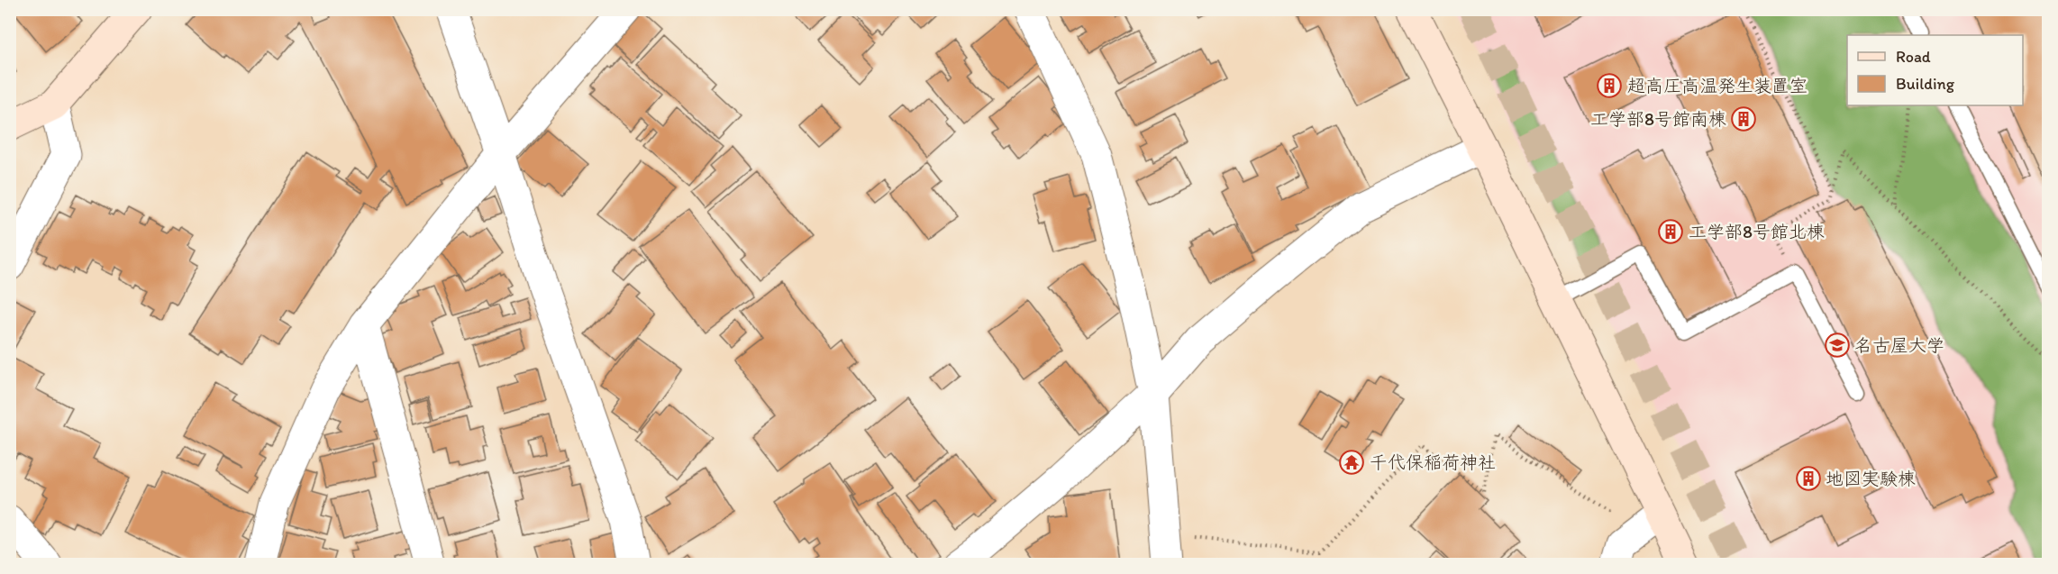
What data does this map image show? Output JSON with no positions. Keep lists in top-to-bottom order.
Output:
{
  "places": {
    "building": [
      "超高圧高温発生装置室",
      "工学部8号館南棟",
      "工学部8号館北棟",
      "地図実験棟"
    ],
    "school or university": ["名古屋大学"],
    "temple": ["千代保稲荷神社"]
  },
  "legend": ["Road", "Building"]
}
